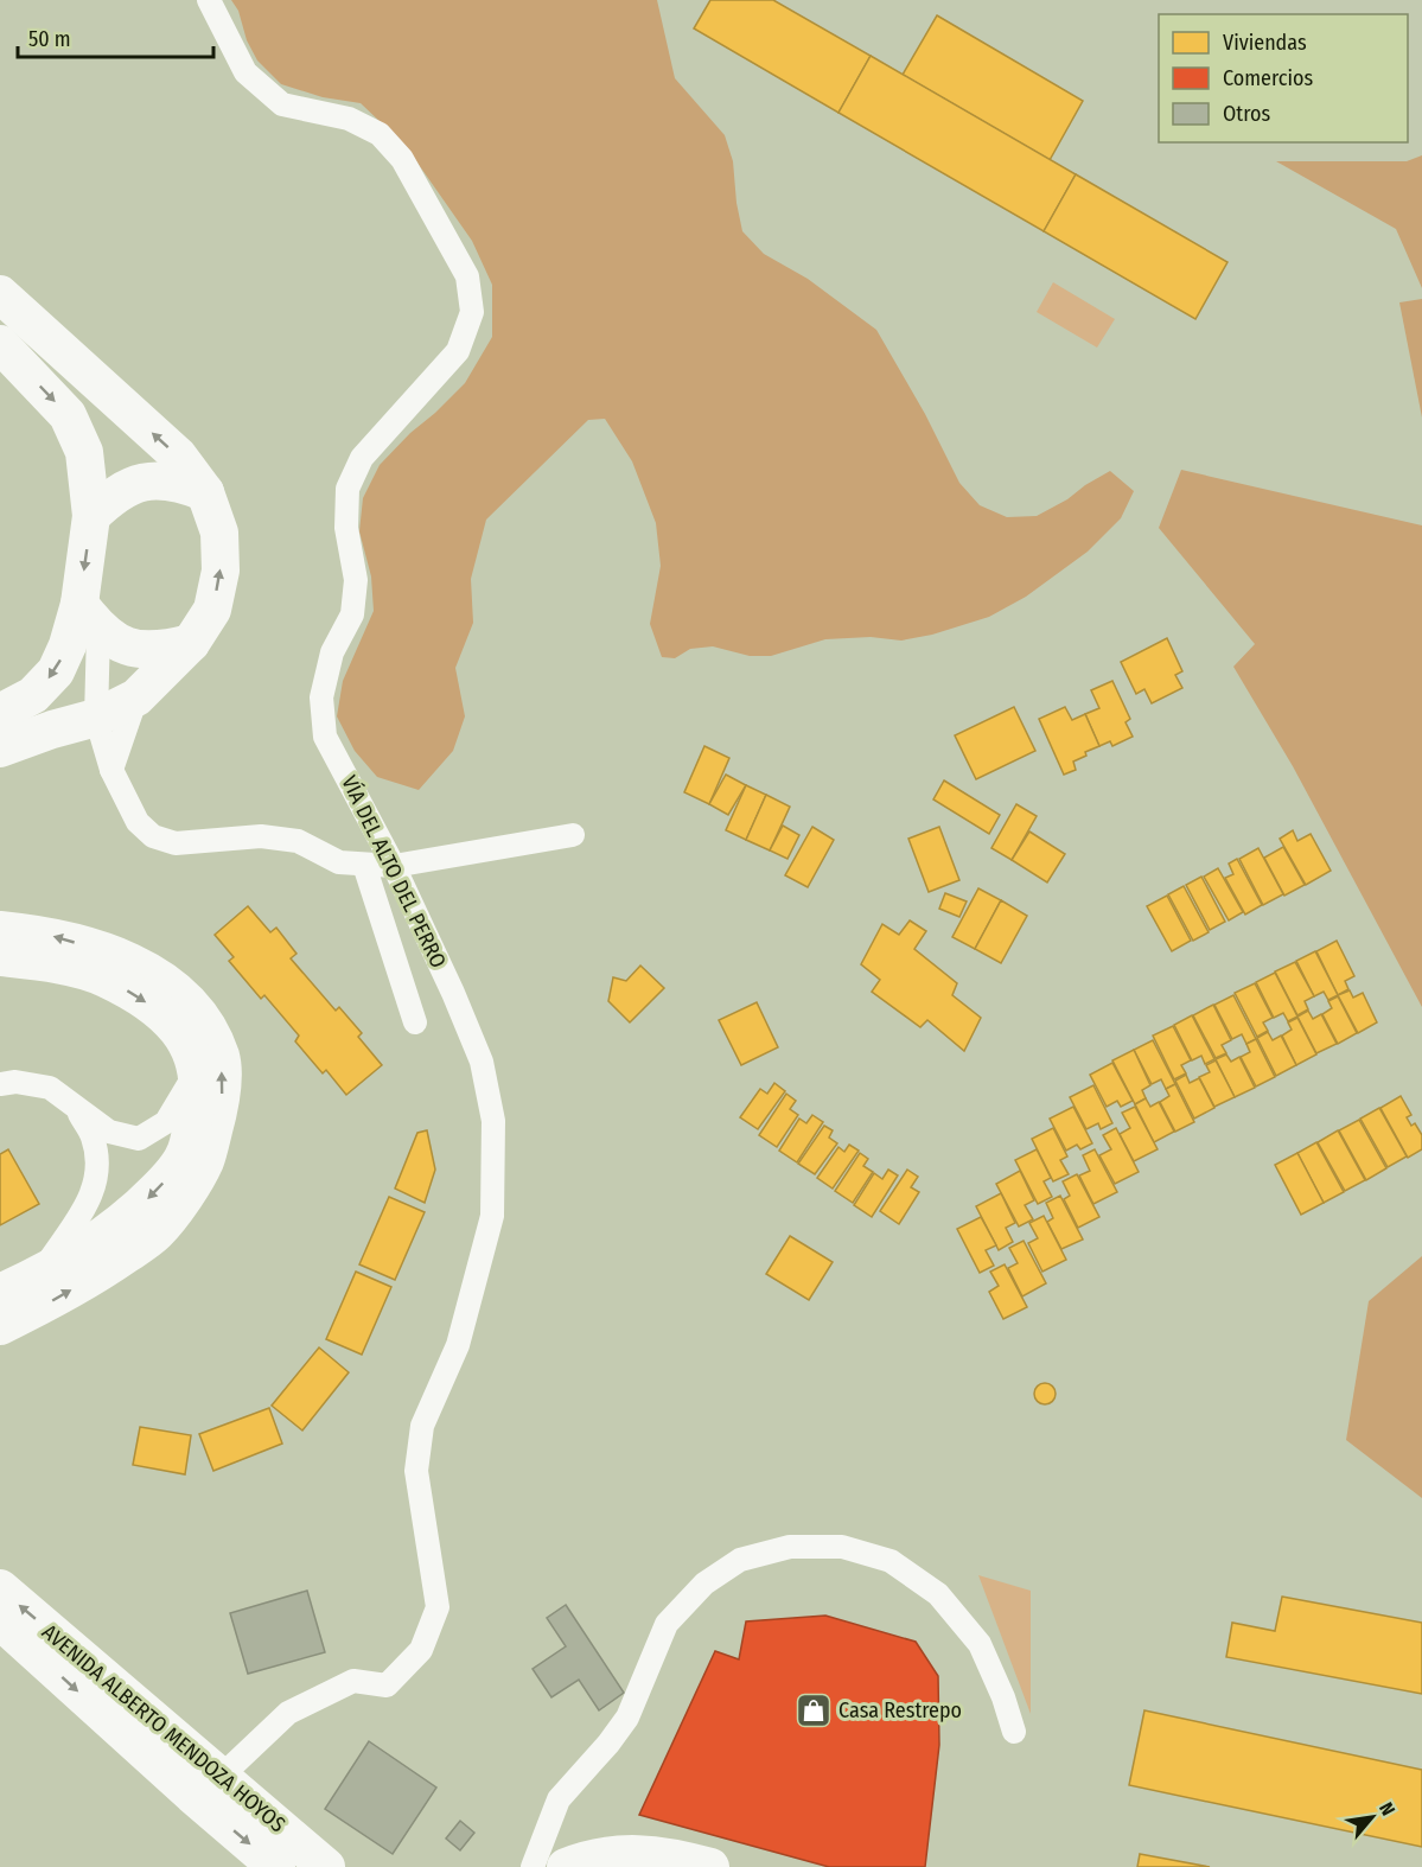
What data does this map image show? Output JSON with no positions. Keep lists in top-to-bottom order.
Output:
{
  "streets": {
    "main road": ["AVENIDA ALBERTO MENDOZA HOYOS"],
    "street": ["VÍA DEL ALTO DEL PERRO"]
  },
  "crossings": [
    ["VÍA DEL ALTO DEL PERRO", "AVENIDA ALBERTO MENDOZA HOYOS"]
  ],
  "places": {
    "shop": ["Casa Restrepo"]
  },
  "legend": ["Viviendas", "Comercios", "Otros"],
  "scale_bar": "50 m",
  "north": "top right"
}
